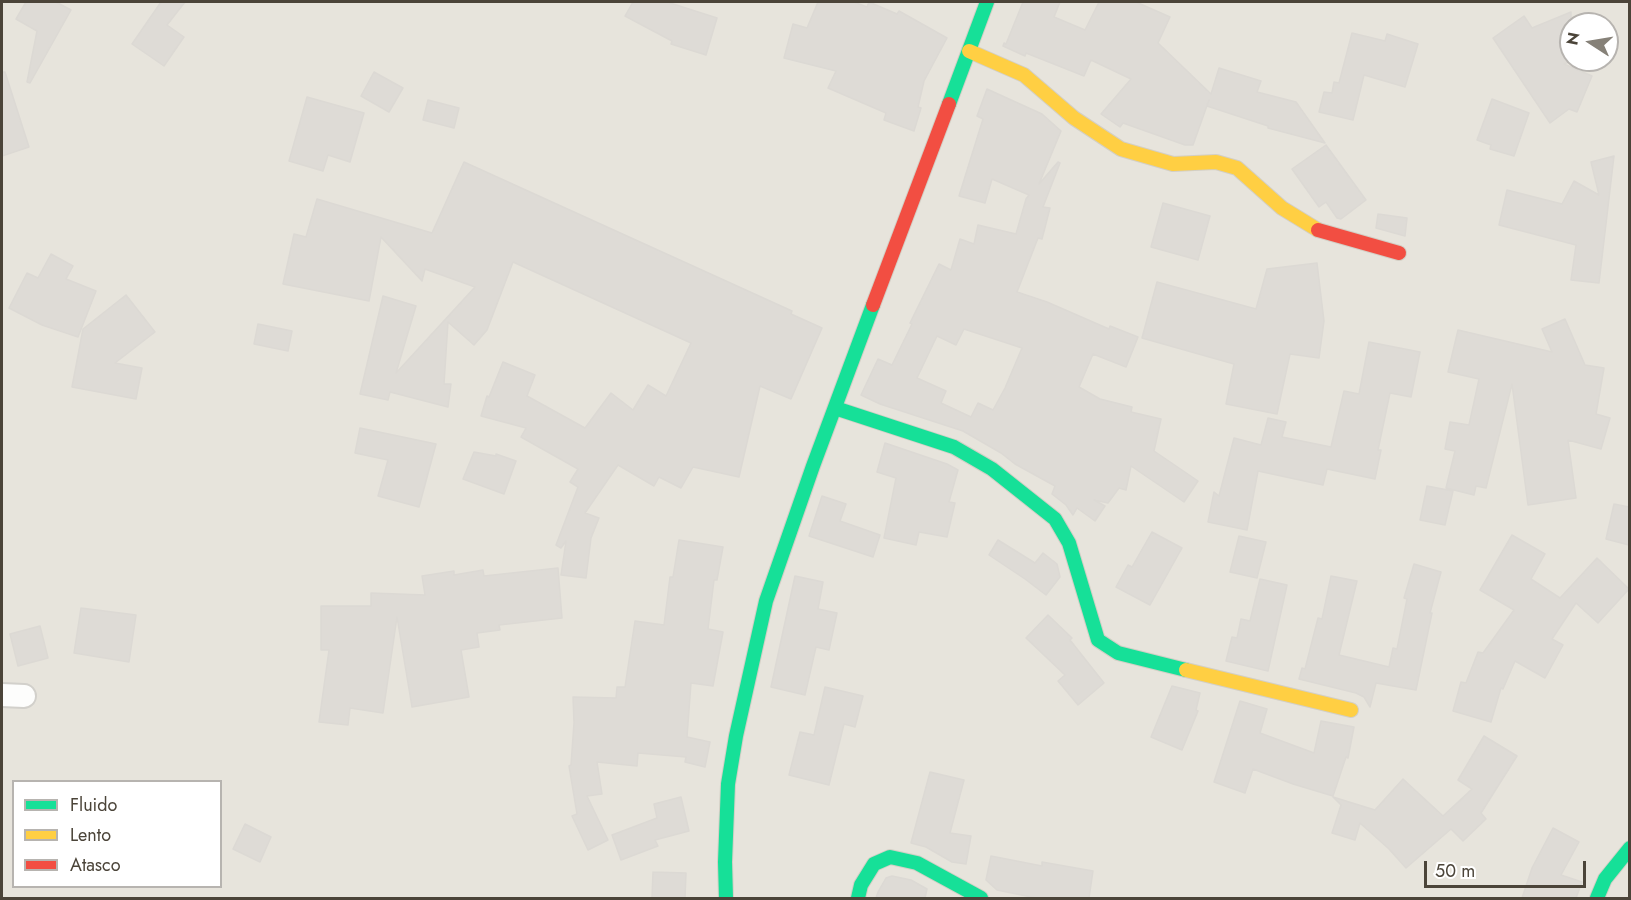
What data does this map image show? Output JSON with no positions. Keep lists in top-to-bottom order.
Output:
{
  "legend": ["Fluido", "Lento", "Atasco"],
  "scale_bar": "50 m",
  "north": "left"
}
